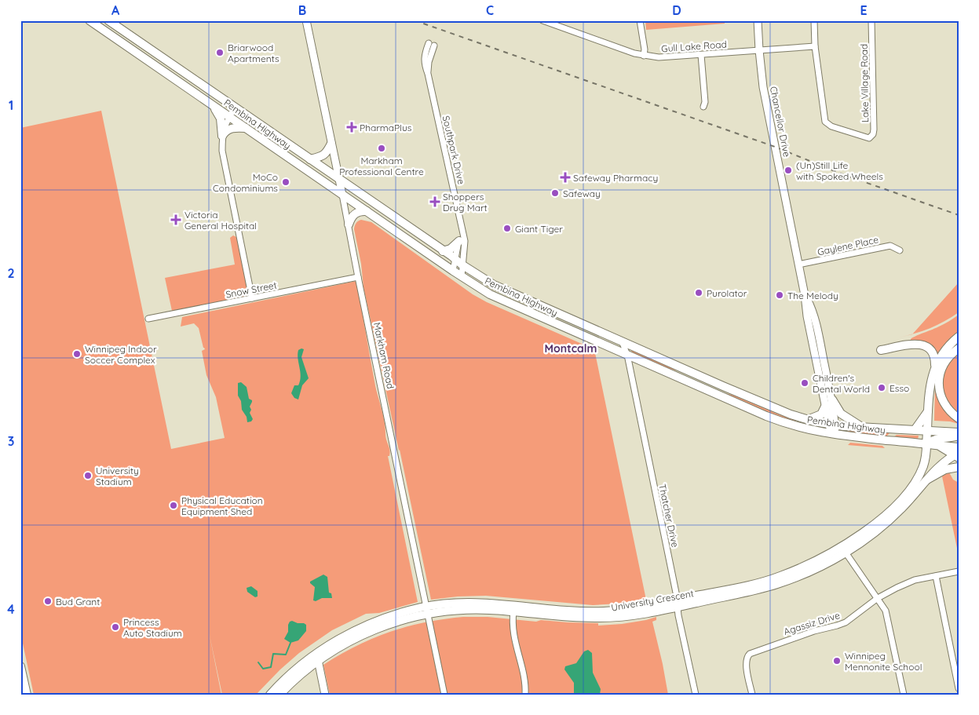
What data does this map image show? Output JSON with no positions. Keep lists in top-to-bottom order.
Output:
{
  "streets": {
    "main road": ["Pembina Highway", "University Crescent"],
    "street": [
      "Gull Lake Road",
      "Lake Village Road",
      "Chancellor Drive",
      "Southpark Drive",
      "Gaylene Place",
      "Snow Street",
      "Markham Road",
      "Thatcher Drive",
      "Agassiz Drive"
    ]
  },
  "crossings": [
    ["Gull Lake Road", "Chancellor Drive"],
    ["Chancellor Drive", "Pembina Highway"],
    ["Chancellor Drive", "Gaylene Place"],
    ["Pembina Highway", "Southpark Drive"],
    ["Pembina Highway", "Markham Road"],
    ["Pembina Highway", "Thatcher Drive"],
    ["Pembina Highway", "University Crescent"],
    ["Snow Street", "Markham Road"],
    ["Markham Road", "University Crescent"],
    ["Thatcher Drive", "University Crescent"]
  ],
  "districts": ["Montcalm"],
  "places": {
    "other": [
      "Briarwood Apartments",
      "Markham Professional Centre",
      "(Un)Still Life with Spoked Wheels",
      "MoCo Condominiums",
      "Safeway",
      "Giant Tiger",
      "Purolator",
      "The Melody",
      "Winnipeg Indoor Soccer Complex",
      "Children's Dental World",
      "Esso",
      "University Stadium",
      "Physical Education Equipment Shed",
      "Bud Grant",
      "Princess Auto Stadium",
      "Winnipeg Mennonite School"
    ],
    "health": [
      "PharmaPlus",
      "Safeway Pharmacy",
      "Shoppers Drug Mart",
      "Victoria General Hospital"
    ]
  },
  "grid": {
    "columns": [
      "A",
      "B",
      "C",
      "D",
      "E"
    ],
    "rows": [
      "1",
      "2",
      "3",
      "4"
    ]
  }
}
